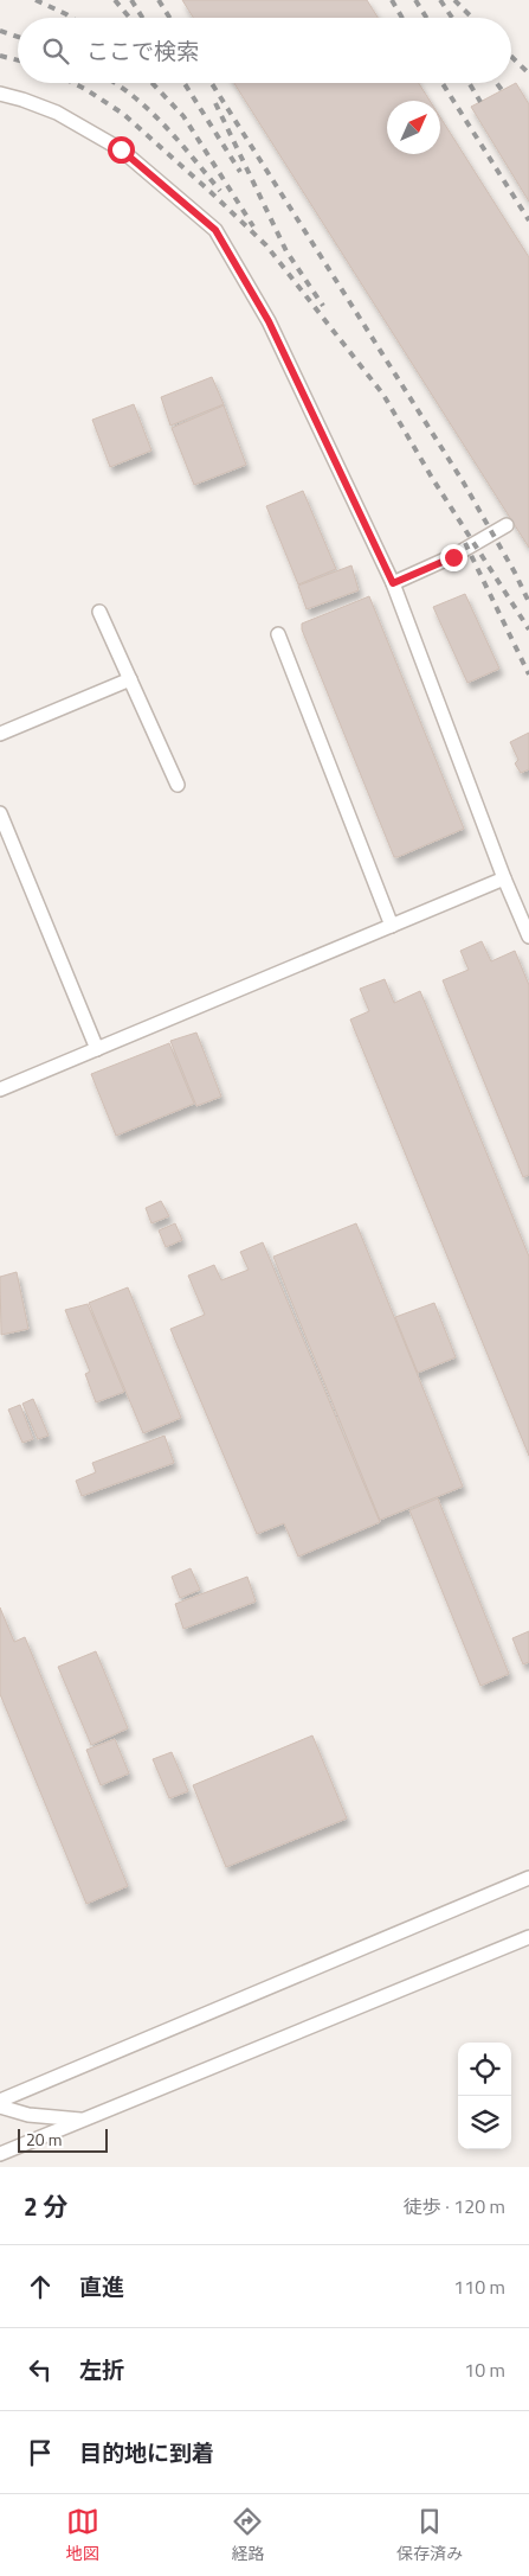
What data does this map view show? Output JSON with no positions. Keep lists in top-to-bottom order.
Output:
{
  "scale_bar": "20 m",
  "north": "top right",
  "page": {
    "search": "ここで検索",
    "scale": "20 m",
    "heading": ["2 分", "徒歩 · 120 m"],
    "list": [
      ["直進", "110 m"],
      ["左折", "10 m"],
      "目的地に到着"
    ],
    "nav": ["地図", "経路", "保存済み"]
  }
}
